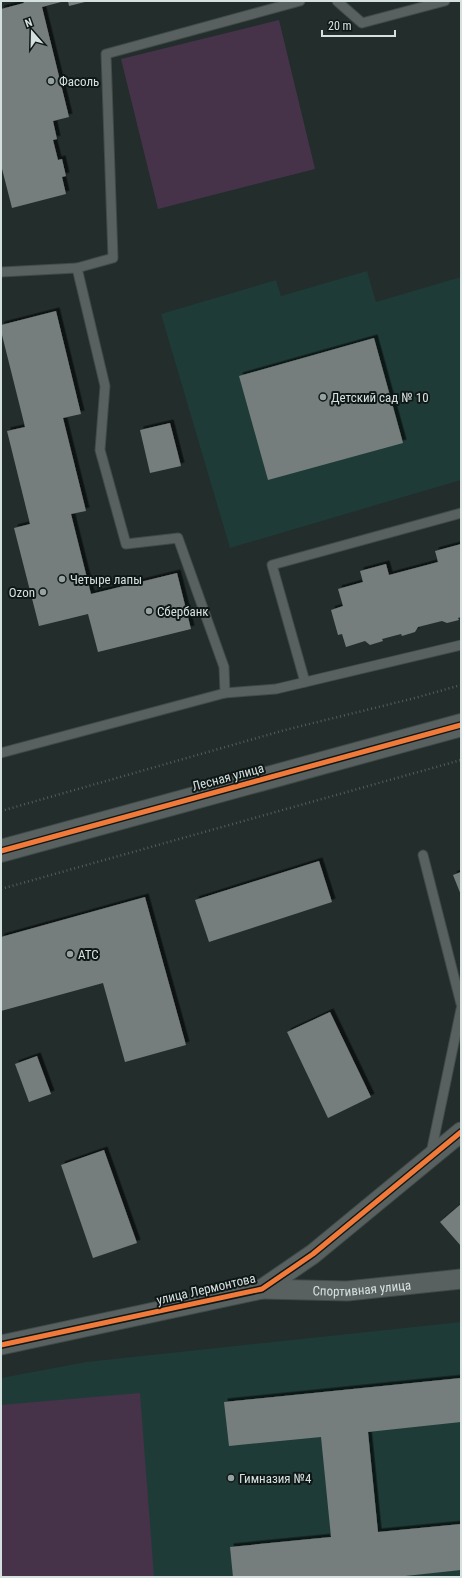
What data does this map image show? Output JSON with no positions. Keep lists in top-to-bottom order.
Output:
{
  "streets": {
    "street": ["Лесная улица", "Спортивная улица", "улица Лермонтова"]
  },
  "crossings": [
    ["Спортивная улица", "улица Лермонтова"]
  ],
  "places": [
    "Фасоль",
    "Детский сад № 10",
    "Четыре лапы",
    "Ozon",
    "Сбербанк",
    "АТС",
    "Гимназия №4"
  ],
  "scale_bar": "20 m",
  "north": "top"
}
